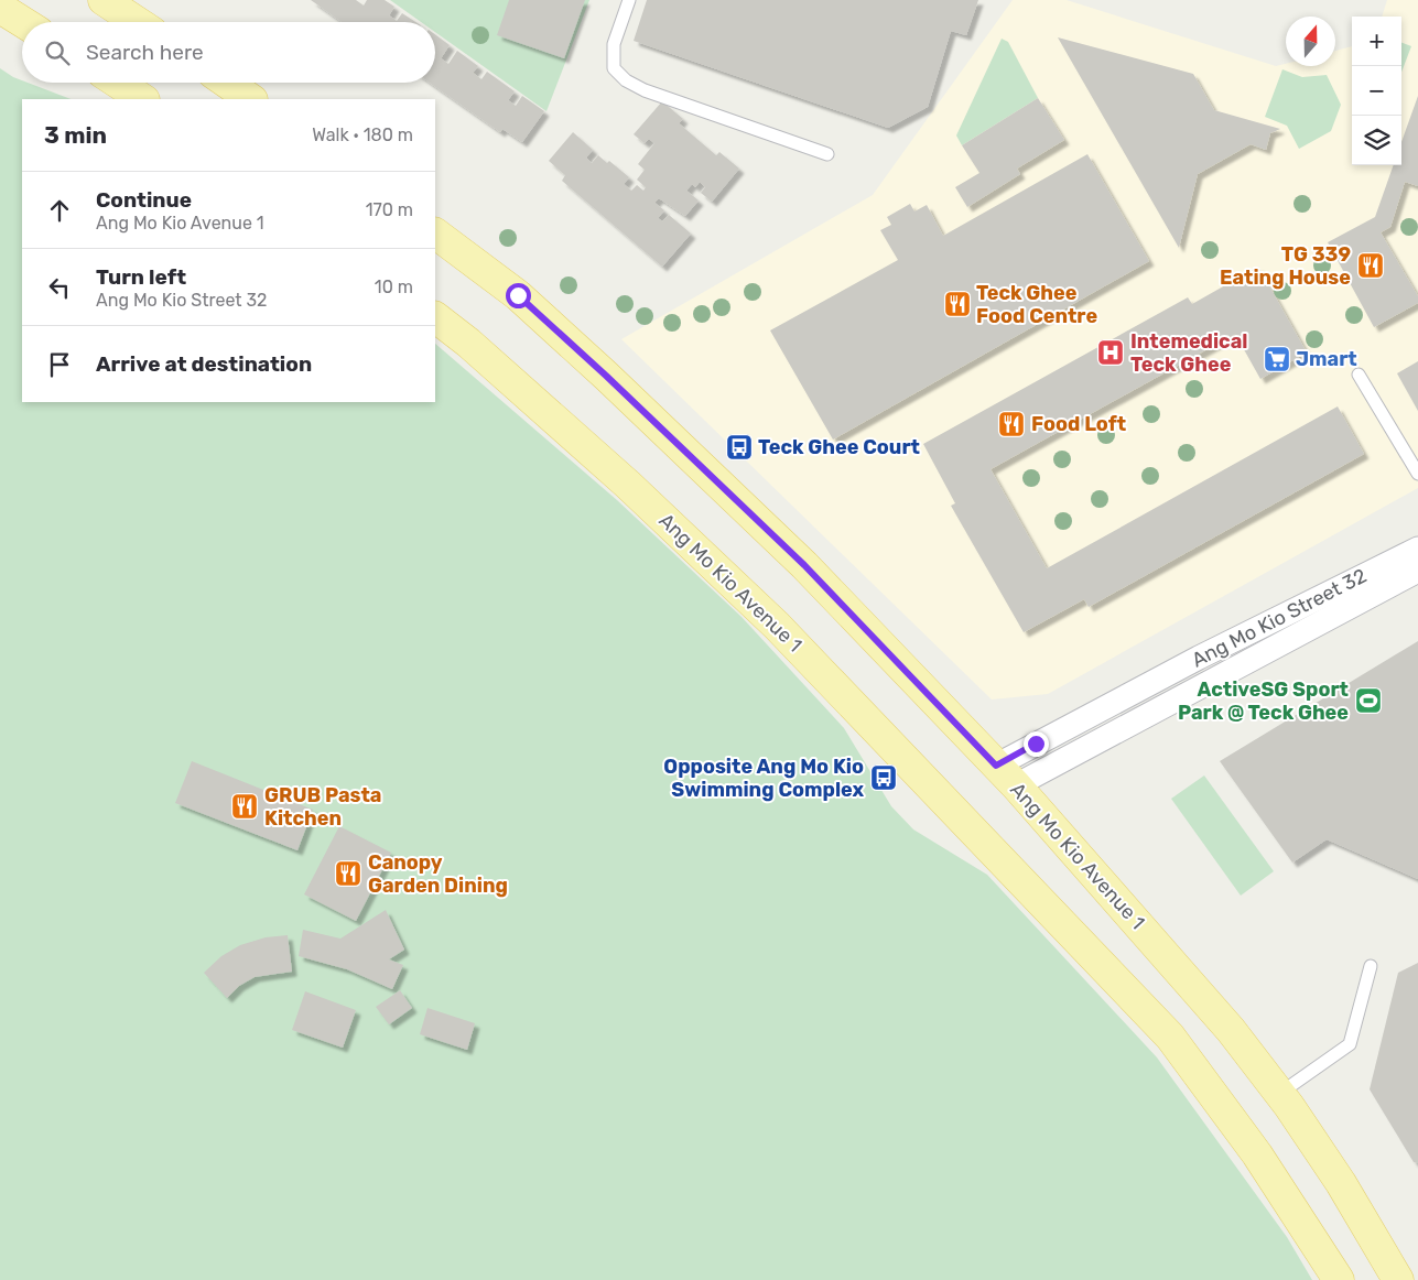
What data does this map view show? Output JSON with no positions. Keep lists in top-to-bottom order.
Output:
{
  "streets": {
    "main road": ["Ang Mo Kio Avenue 1"],
    "street": ["Ang Mo Kio Street 32"]
  },
  "crossings": [
    ["Ang Mo Kio Avenue 1", "Ang Mo Kio Street 32"]
  ],
  "places": {
    "restaurant": [
      "TG 339 Eating House",
      "Teck Ghee Food Centre",
      "Food Loft",
      "GRUB Pasta Kitchen",
      "Canopy Garden Dining"
    ],
    "hospital": ["Intemedical Teck Ghee"],
    "supermarket": ["Jmart"],
    "bus stop": ["Teck Ghee Court", "Opposite Ang Mo Kio Swimming Complex"],
    "sports": ["ActiveSG Sport Park @ Teck Ghee"]
  },
  "north": "top",
  "page": {
    "map_buttons": ["+", "−"],
    "search": "Search here",
    "heading": ["3 min", "Walk · 180 m"],
    "list": [
      ["Continue", "Ang Mo Kio Avenue 1", "170 m"],
      ["Turn left", "Ang Mo Kio Street 32", "10 m"],
      "Arrive at destination"
    ]
  }
}
